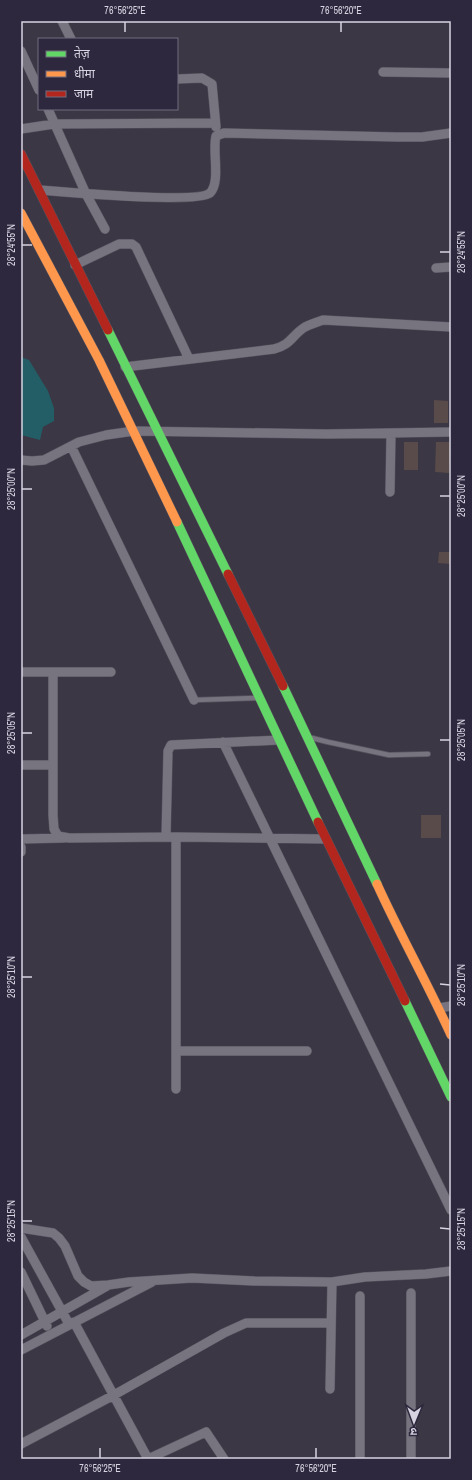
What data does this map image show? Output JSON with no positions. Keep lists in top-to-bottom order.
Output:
{
  "legend": ["तेज़", "धीमा", "जाम"],
  "north": "bottom",
  "coordinates": [
    "76°56'25\"E",
    "76°56'20\"E",
    "28°24'55\"N",
    "28°25'00\"N",
    "28°25'05\"N",
    "28°25'10\"N",
    "28°25'15\"N"
  ]
}
